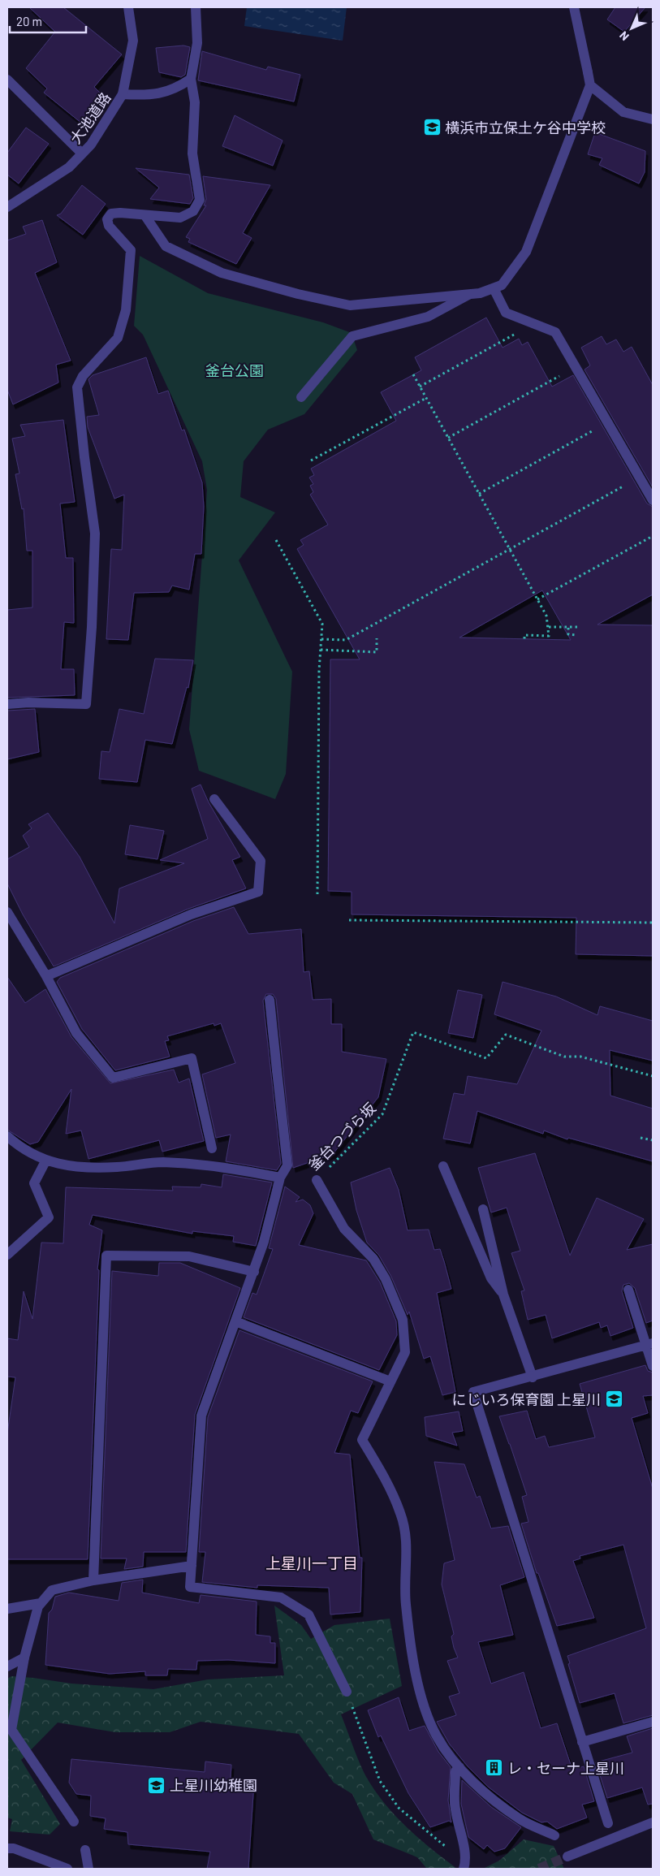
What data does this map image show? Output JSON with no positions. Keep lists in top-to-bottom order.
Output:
{
  "streets": {
    "street": ["大池道路"],
    "path": ["釜台つづら坂"]
  },
  "districts": ["上星川一丁目"],
  "parks": ["釜台公園"],
  "places": {
    "school or university": ["横浜市立保土ケ谷中学校", "にじいろ保育園 上星川", "上星川幼稚園"],
    "building": ["レ・セーナ上星川"]
  },
  "scale_bar": "20 m",
  "north": "bottom left"
}
